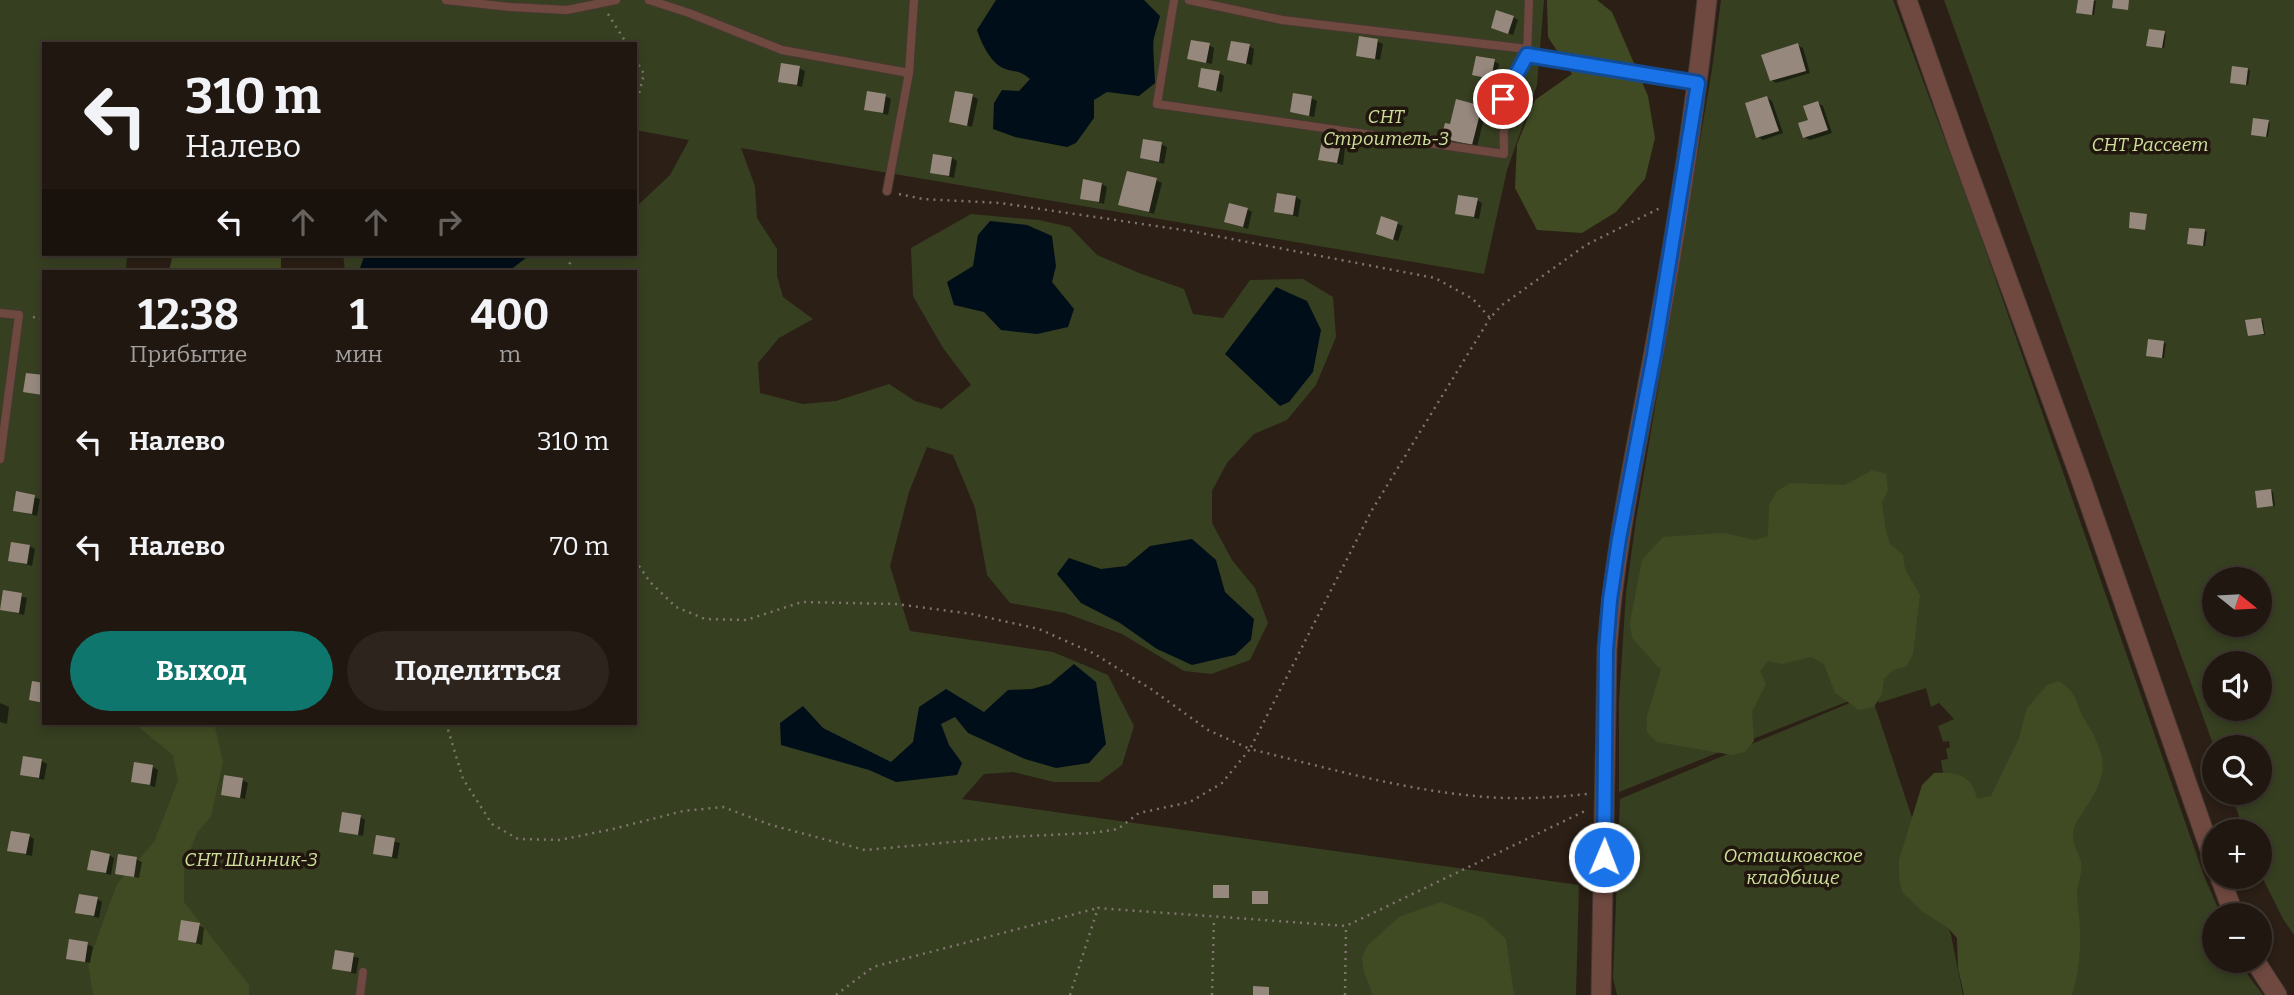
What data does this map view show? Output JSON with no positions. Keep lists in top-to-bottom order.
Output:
{
  "parks": [
    "СНТ Строитель-3",
    "СНТ Рассвет",
    "Осташковское кладбище",
    "СНТ Шинник-3"
  ],
  "north": "right",
  "page": {
    "turn": ["310 m", "Налево"],
    "eta": [
      "12:38",
      "Прибытие",
      "1",
      "мин",
      "400",
      "m"
    ],
    "list": [
      {
        "name": "Налево",
        "value": "310 m"
      },
      {
        "name": "Налево",
        "value": "70 m"
      }
    ],
    "map_buttons": ["+", "−"],
    "buttons": ["Выход", "Поделиться"]
  }
}
